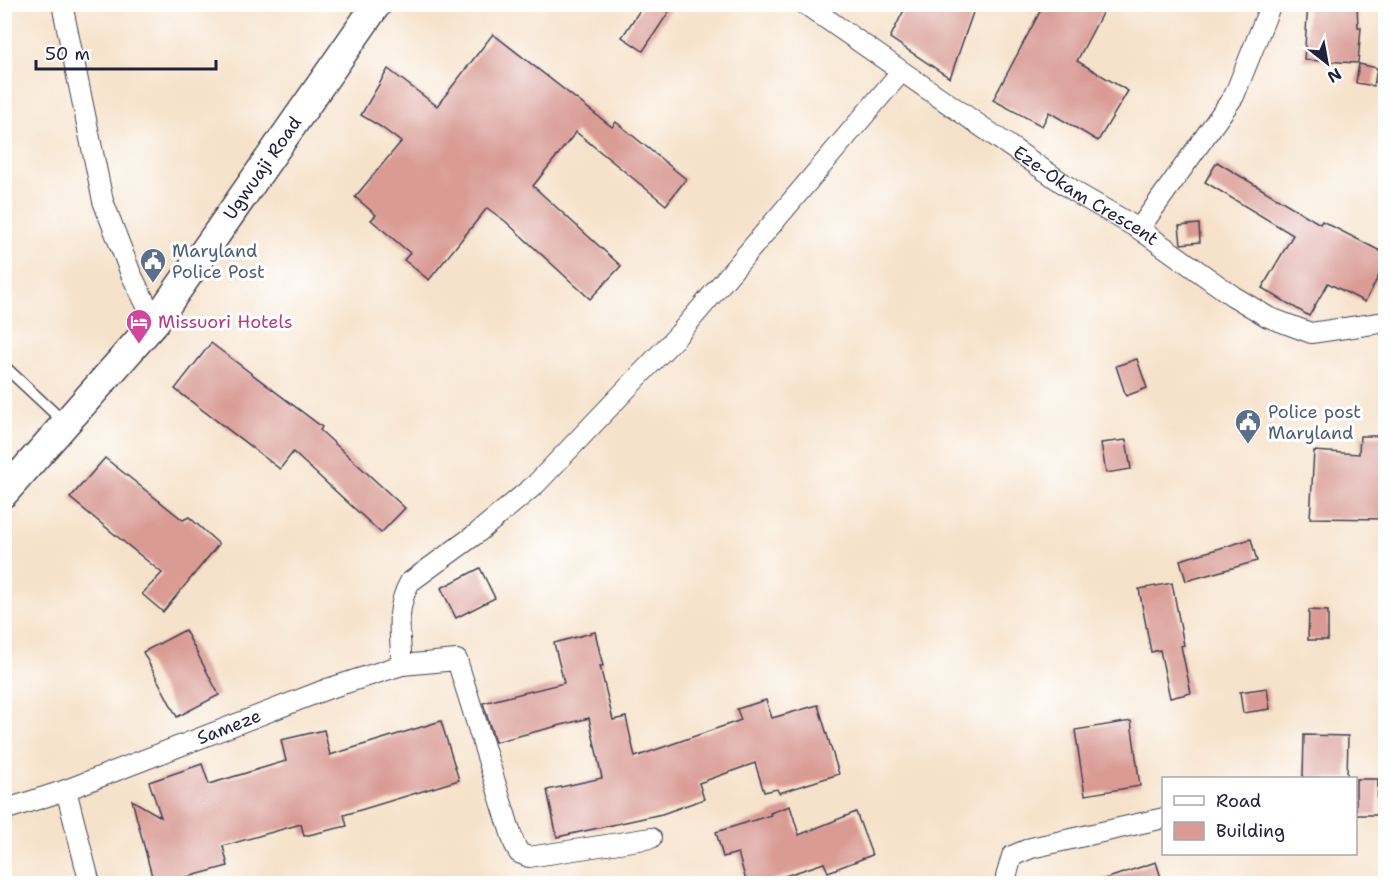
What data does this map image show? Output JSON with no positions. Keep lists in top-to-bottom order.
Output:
{
  "streets": {
    "main road": ["Ugwuaji Road"],
    "street": ["Eze-Okam Crescent", "Sameze"]
  },
  "places": {
    "public building": ["Maryland Police Post", "Police post Maryland"],
    "hotel": ["Missuori Hotels"]
  },
  "legend": ["Road", "Building"],
  "scale_bar": "50 m",
  "north": "bottom right"
}
